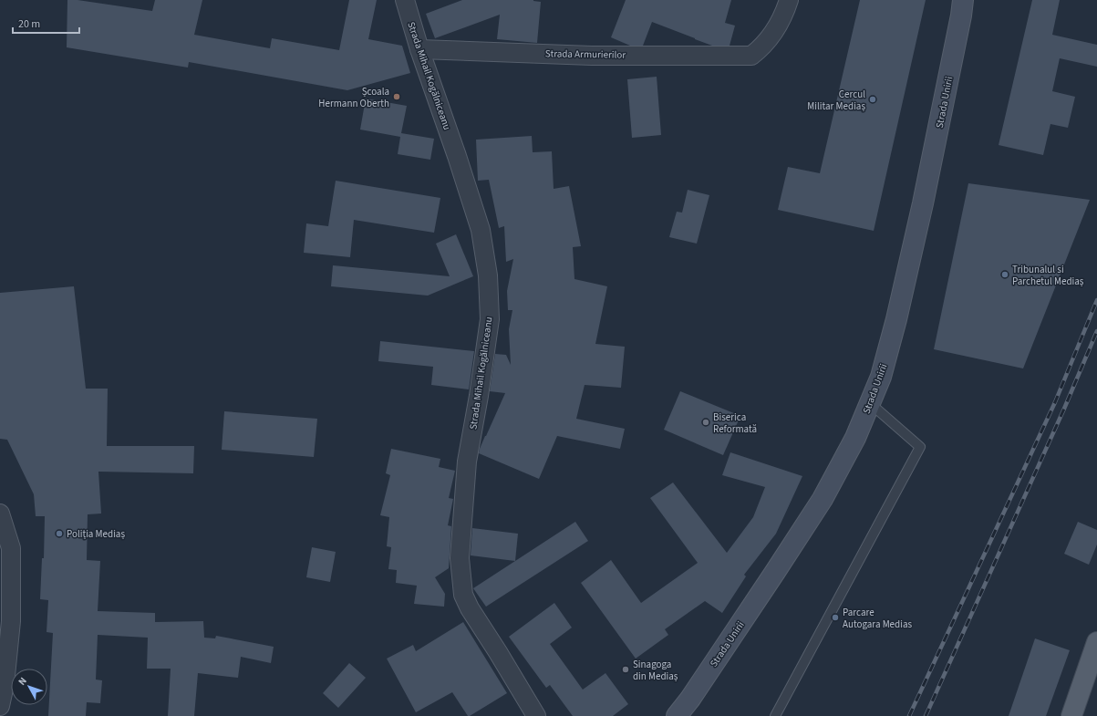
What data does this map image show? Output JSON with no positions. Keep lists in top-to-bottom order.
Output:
{
  "streets": {
    "main road": ["Strada Unirii"],
    "street": ["Strada Armurierilor", "Strada Mihail Kogălniceanu"]
  },
  "crossings": [
    ["Strada Armurierilor", "Strada Mihail Kogălniceanu"]
  ],
  "places": [
    "Școala Hermann Oberth",
    "Cercul Militar Mediaș",
    "Tribunalul si Parchetul Mediaș",
    "Biserica Reformată",
    "Poliția Mediaș",
    "Parcare Autogara Medias",
    "Sinagoga din Mediaș"
  ],
  "scale_bar": "20 m",
  "north": "top left"
}
